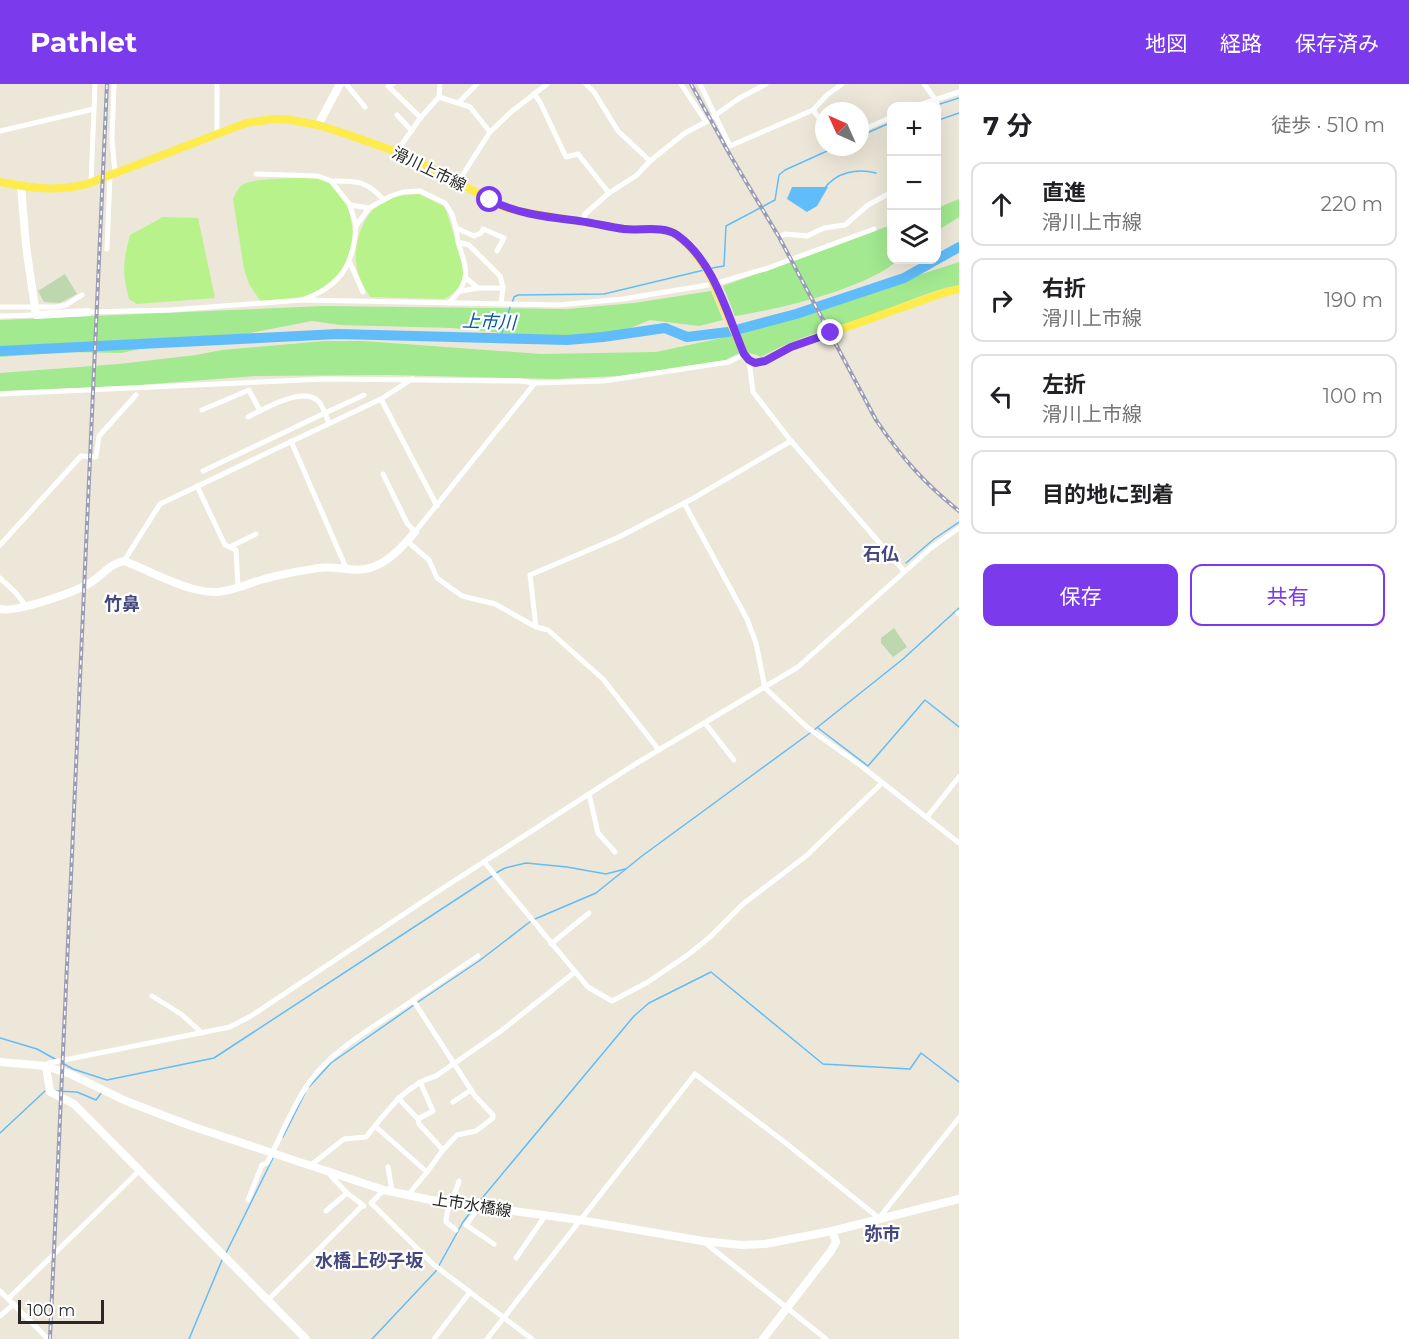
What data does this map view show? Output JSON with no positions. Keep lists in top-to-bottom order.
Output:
{
  "streets": {
    "main road": ["滑川上市線"],
    "street": ["上市水橋線"]
  },
  "districts": [
    "石仏",
    "竹鼻",
    "弥市",
    "水橋上砂子坂"
  ],
  "water": ["上市川"],
  "scale_bar": "100 m",
  "north": "top left",
  "page": {
    "header": "Pathlet",
    "nav": ["地図", "経路", "保存済み"],
    "heading": ["7 分", "徒歩 · 510 m"],
    "map_buttons": ["+", "−"],
    "list": [
      ["直進", "滑川上市線", "220 m"],
      ["右折", "滑川上市線", "190 m"],
      ["左折", "滑川上市線", "100 m"],
      "目的地に到着"
    ],
    "buttons": ["保存", "共有"],
    "scale": "100 m"
  }
}
